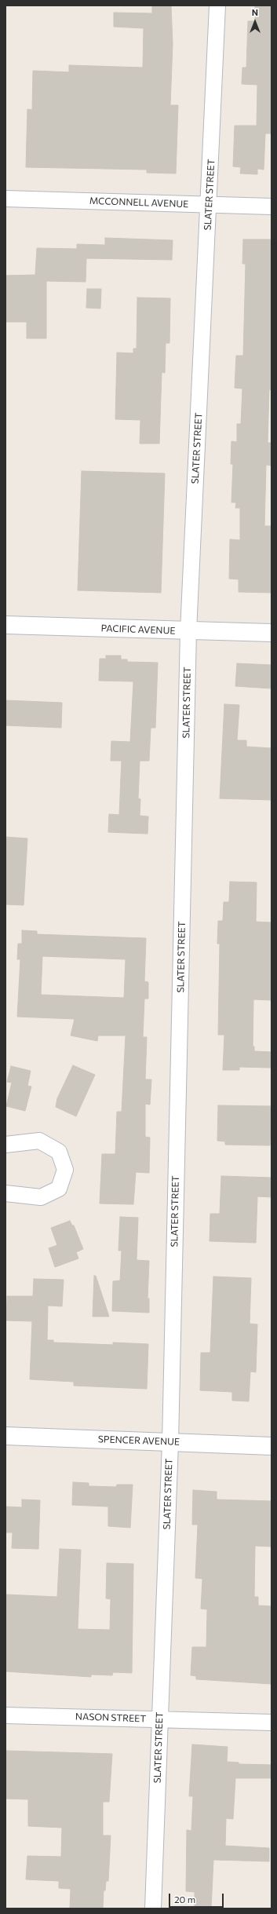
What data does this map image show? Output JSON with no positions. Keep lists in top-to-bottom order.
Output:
{
  "streets": {
    "street": [
      "SLATER STREET",
      "MCCONNELL AVENUE",
      "PACIFIC AVENUE",
      "SPENCER AVENUE",
      "NASON STREET"
    ]
  },
  "crossings": [
    ["SLATER STREET", "MCCONNELL AVENUE"],
    ["SLATER STREET", "PACIFIC AVENUE"],
    ["SLATER STREET", "SPENCER AVENUE"],
    ["SLATER STREET", "NASON STREET"]
  ],
  "scale_bar": "20 m",
  "north": "top"
}
